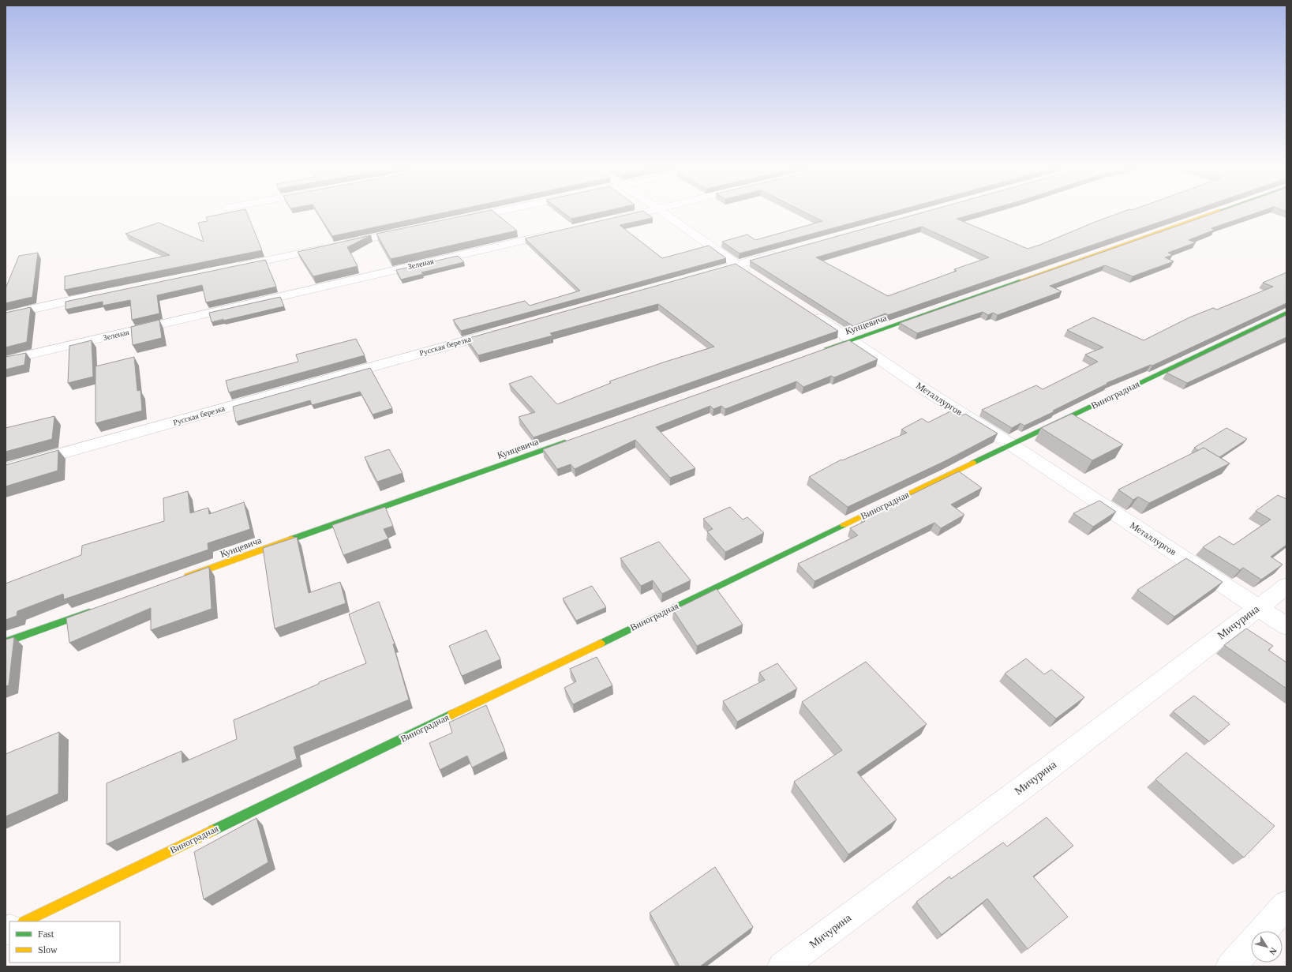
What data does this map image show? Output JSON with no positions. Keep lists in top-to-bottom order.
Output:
{
  "streets": {
    "street": [
      "Зеленая",
      "Кунцевича",
      "Русская березка",
      "Виноградная",
      "Металлургов",
      "Мичурина"
    ]
  },
  "crossings": [
    ["Кунцевича", "Металлургов"],
    ["Виноградная", "Металлургов"],
    ["Металлургов", "Мичурина"]
  ],
  "legend": ["Fast", "Slow"],
  "north": "bottom right"
}
